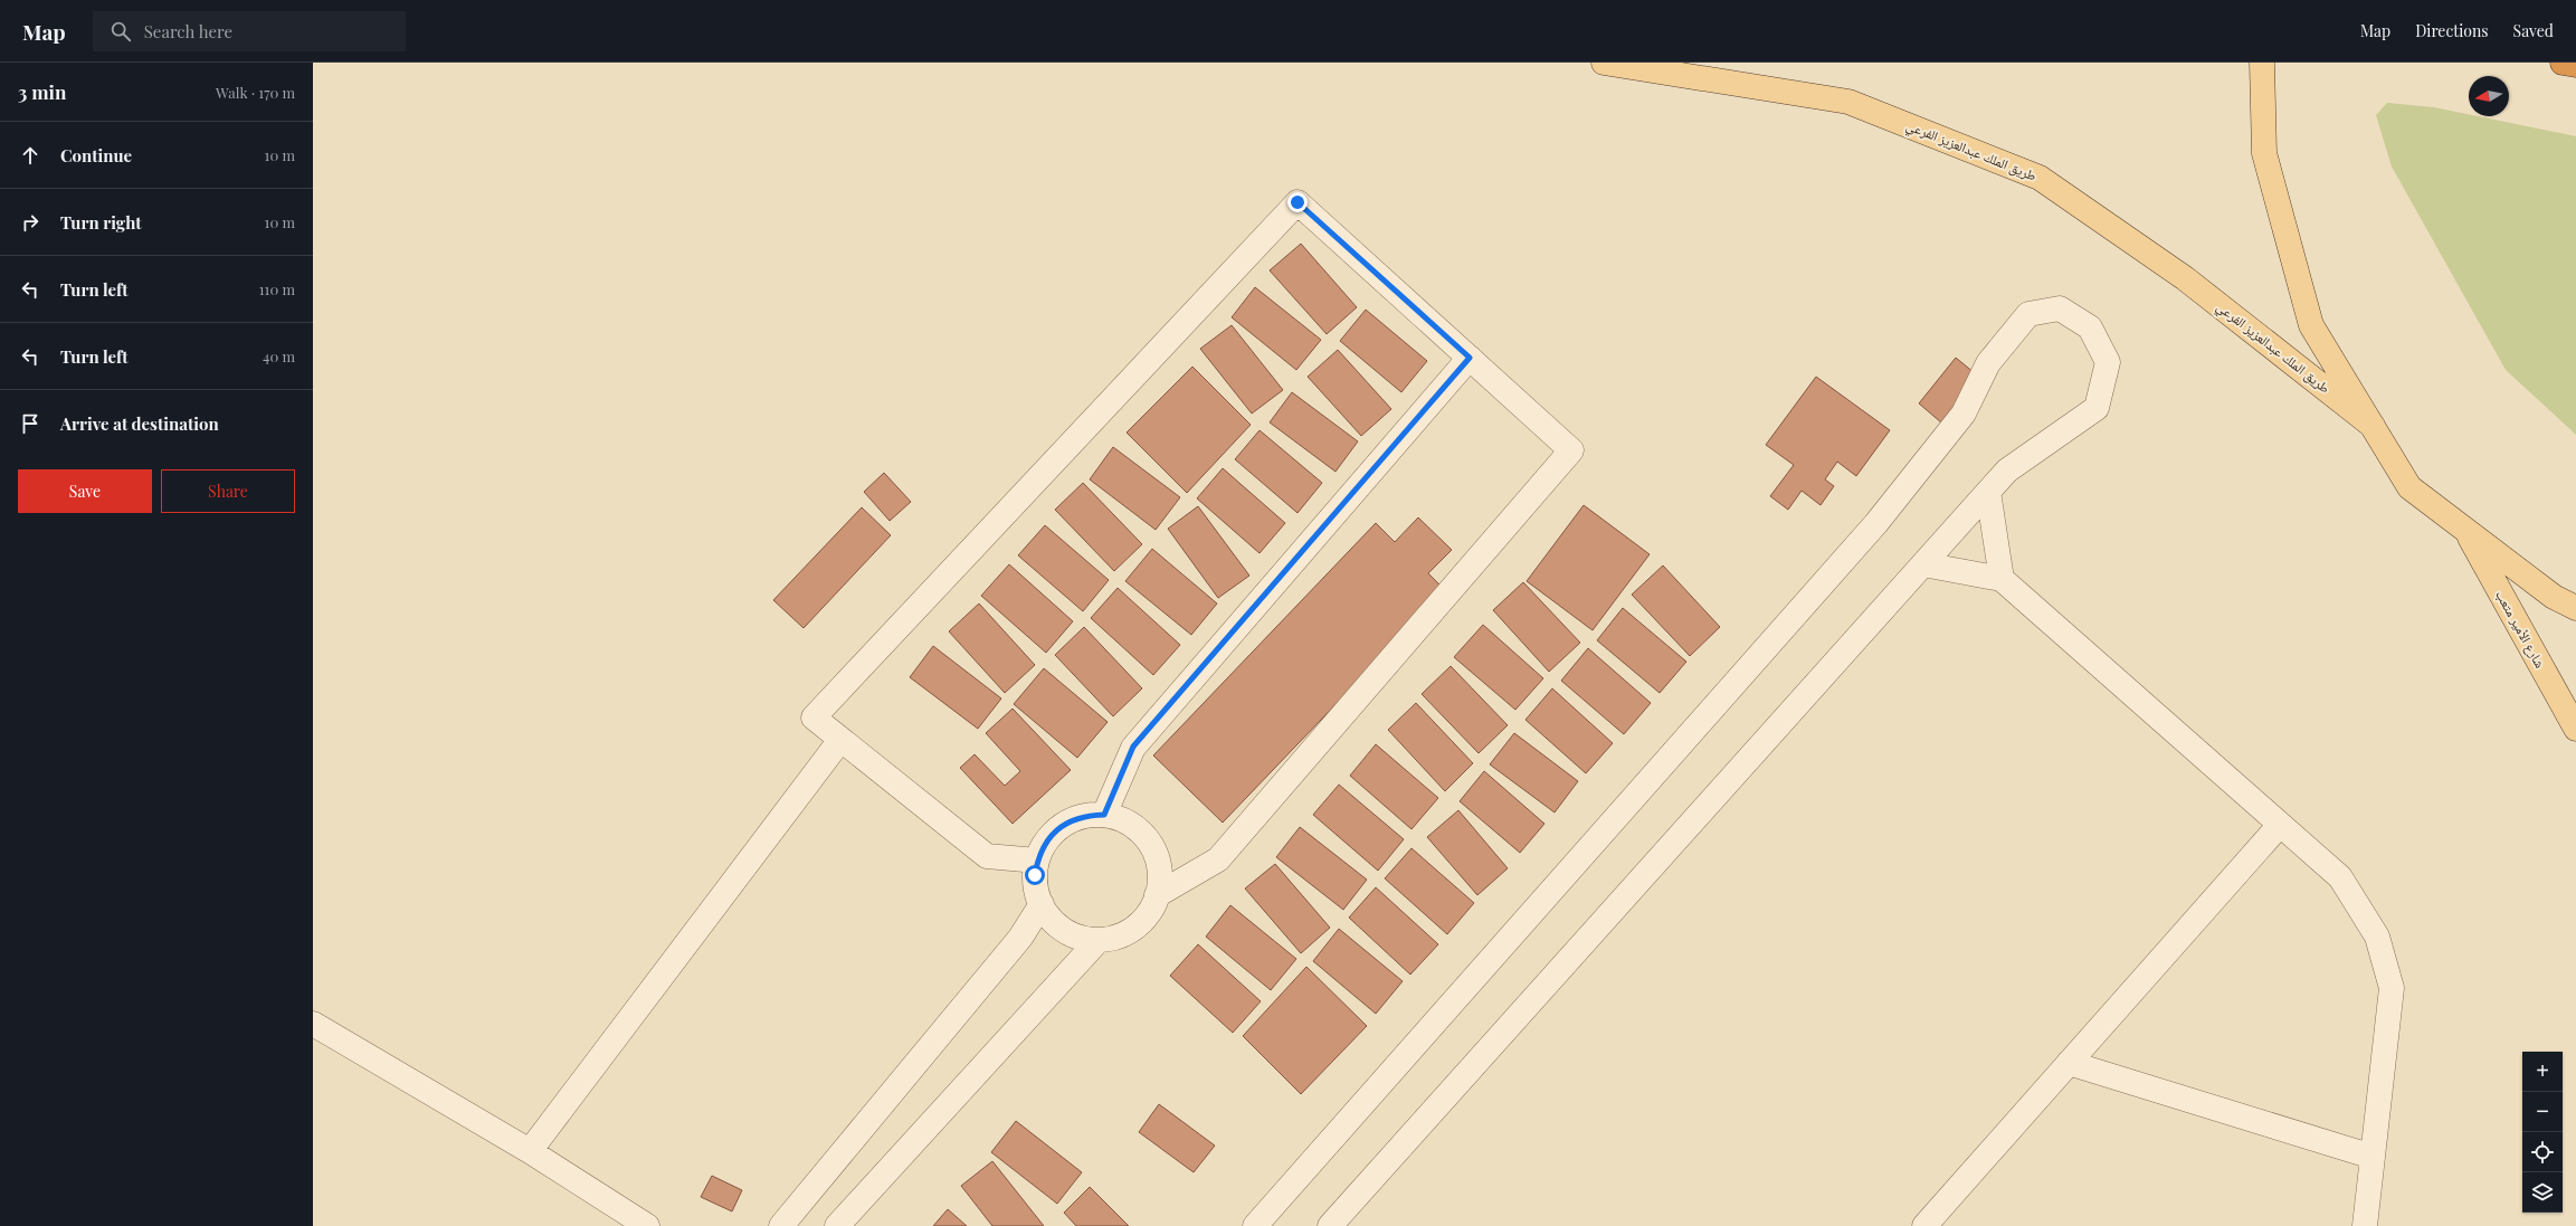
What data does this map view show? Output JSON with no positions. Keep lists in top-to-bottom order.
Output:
{
  "streets": {
    "main road": ["طريق الملك عبدالعزيز الفرعي", "شارع الأمير متعب"]
  },
  "north": "left",
  "page": {
    "header": "Map",
    "search": "Search here",
    "nav": ["Map", "Directions", "Saved"],
    "heading": ["3 min", "Walk · 170 m"],
    "list": [
      ["Continue", "10 m"],
      ["Turn right", "10 m"],
      ["Turn left", "110 m"],
      ["Turn left", "40 m"],
      "Arrive at destination"
    ],
    "buttons": ["Save", "Share"],
    "map_buttons": ["+", "−"]
  }
}
